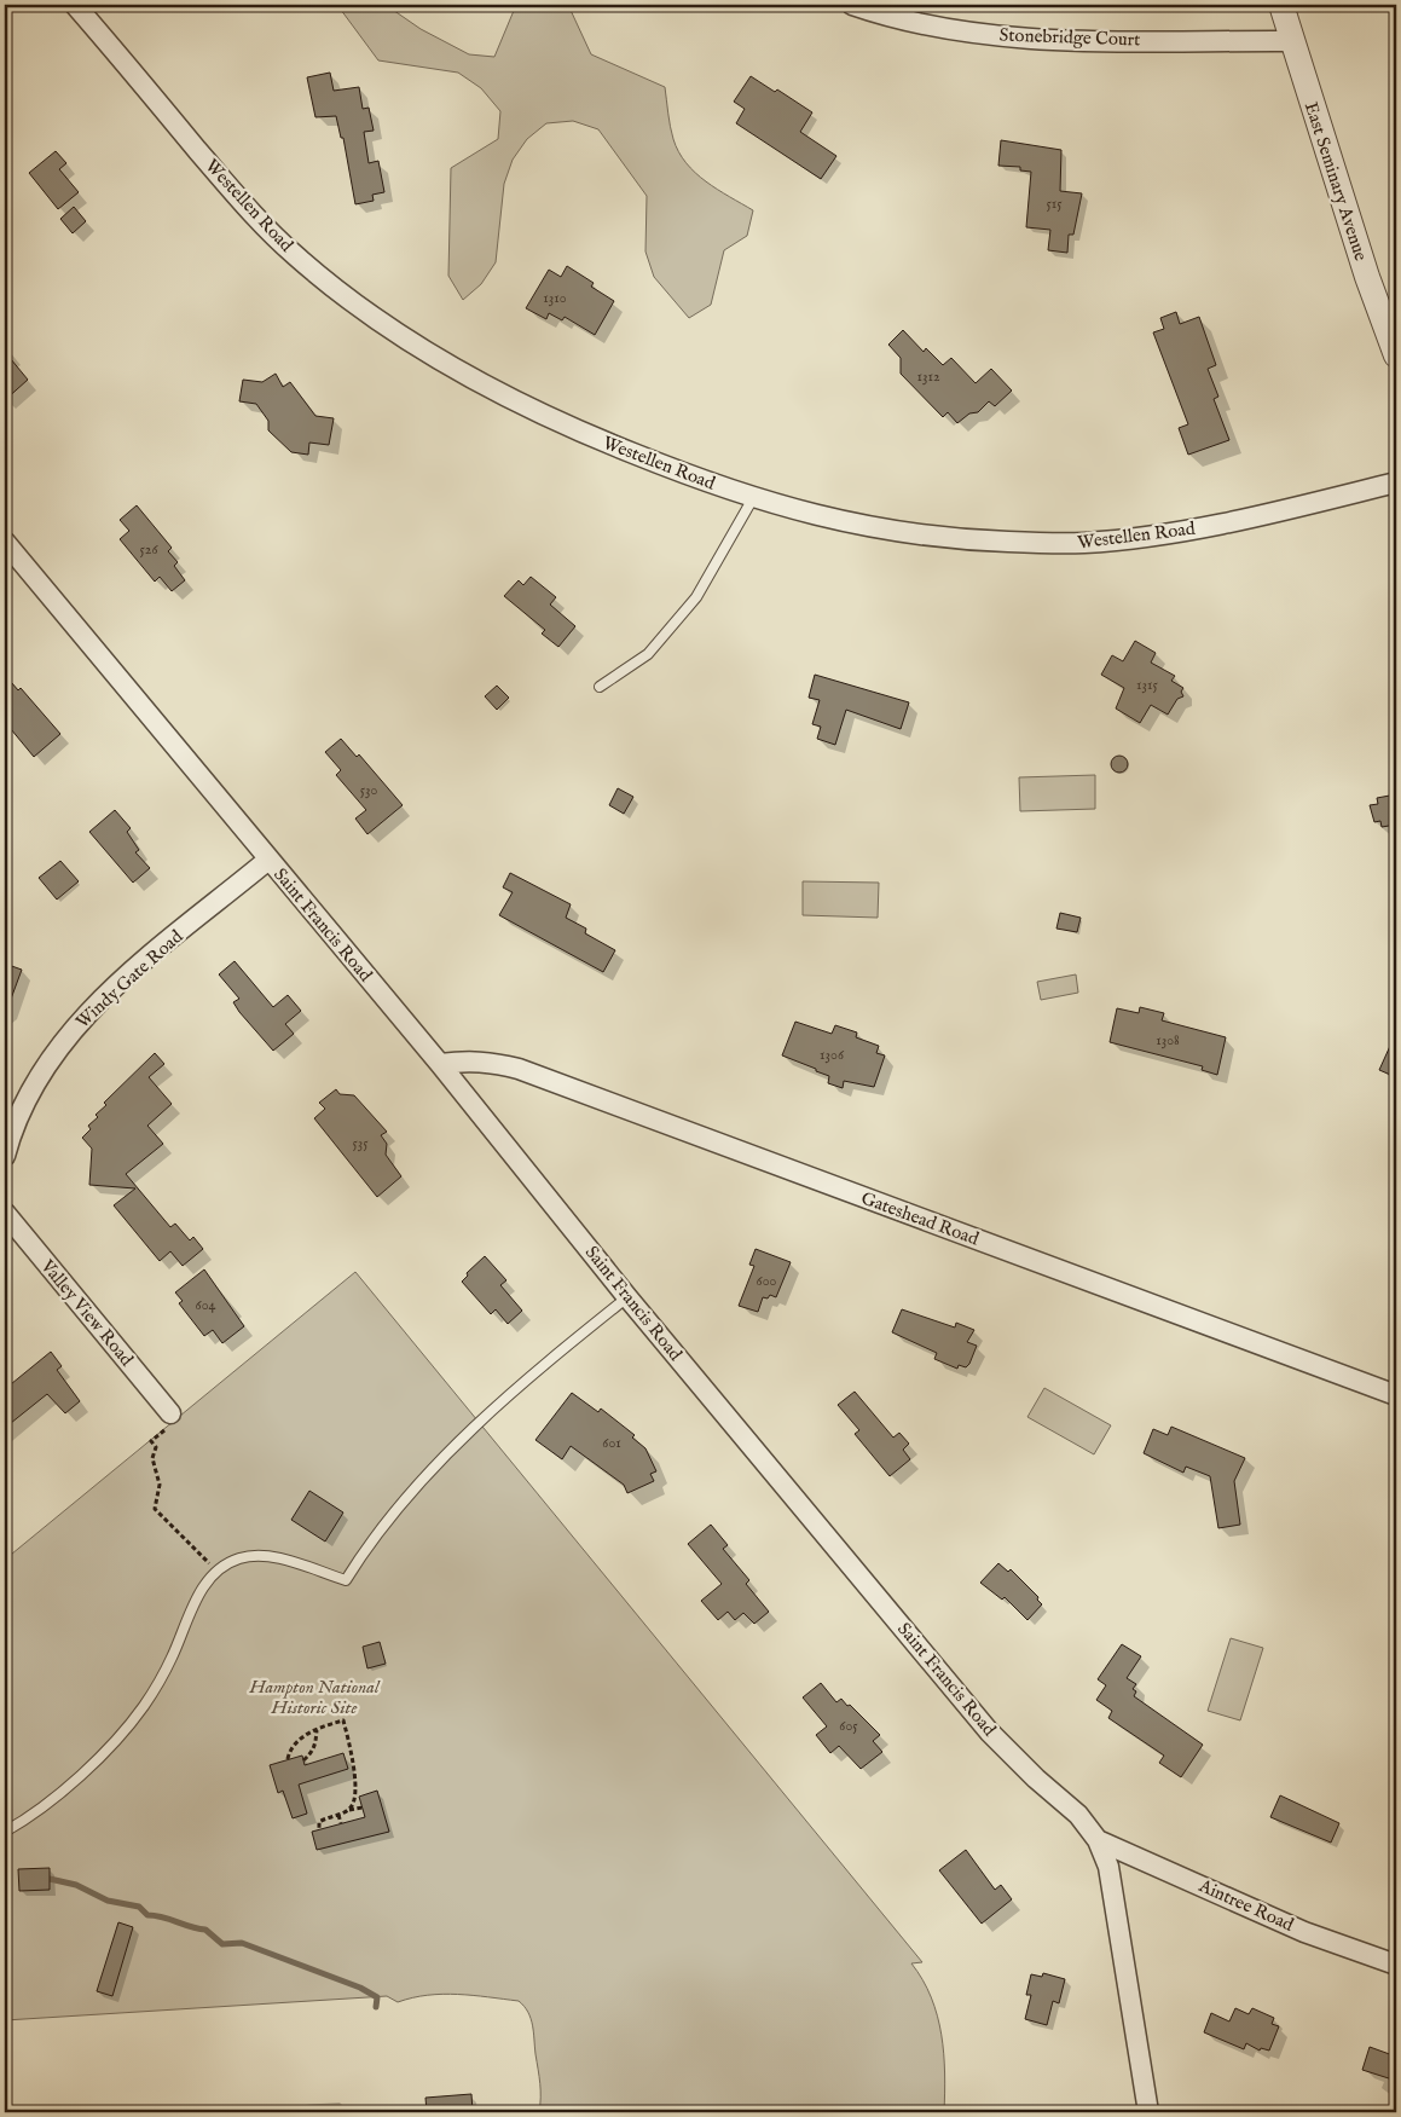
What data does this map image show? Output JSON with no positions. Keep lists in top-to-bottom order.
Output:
{
  "streets": {
    "street": [
      "Stonebridge Court",
      "East Seminary Avenue",
      "Westellen Road",
      "Saint Francis Road",
      "Windy Gate Road",
      "Gateshead Road",
      "Valley View Road",
      "Aintree Road"
    ]
  },
  "crossings": [
    ["Stonebridge Court", "East Seminary Avenue"],
    ["Saint Francis Road", "Windy Gate Road"],
    ["Saint Francis Road", "Gateshead Road"],
    ["Saint Francis Road", "Aintree Road"]
  ],
  "parks": ["Hampton National Historic Site"],
  "house_numbers": [
    "515",
    "1310",
    "1312",
    "526",
    "1315",
    "530",
    "1308",
    "1306",
    "535",
    "600",
    "604",
    "601",
    "605"
  ]
}
